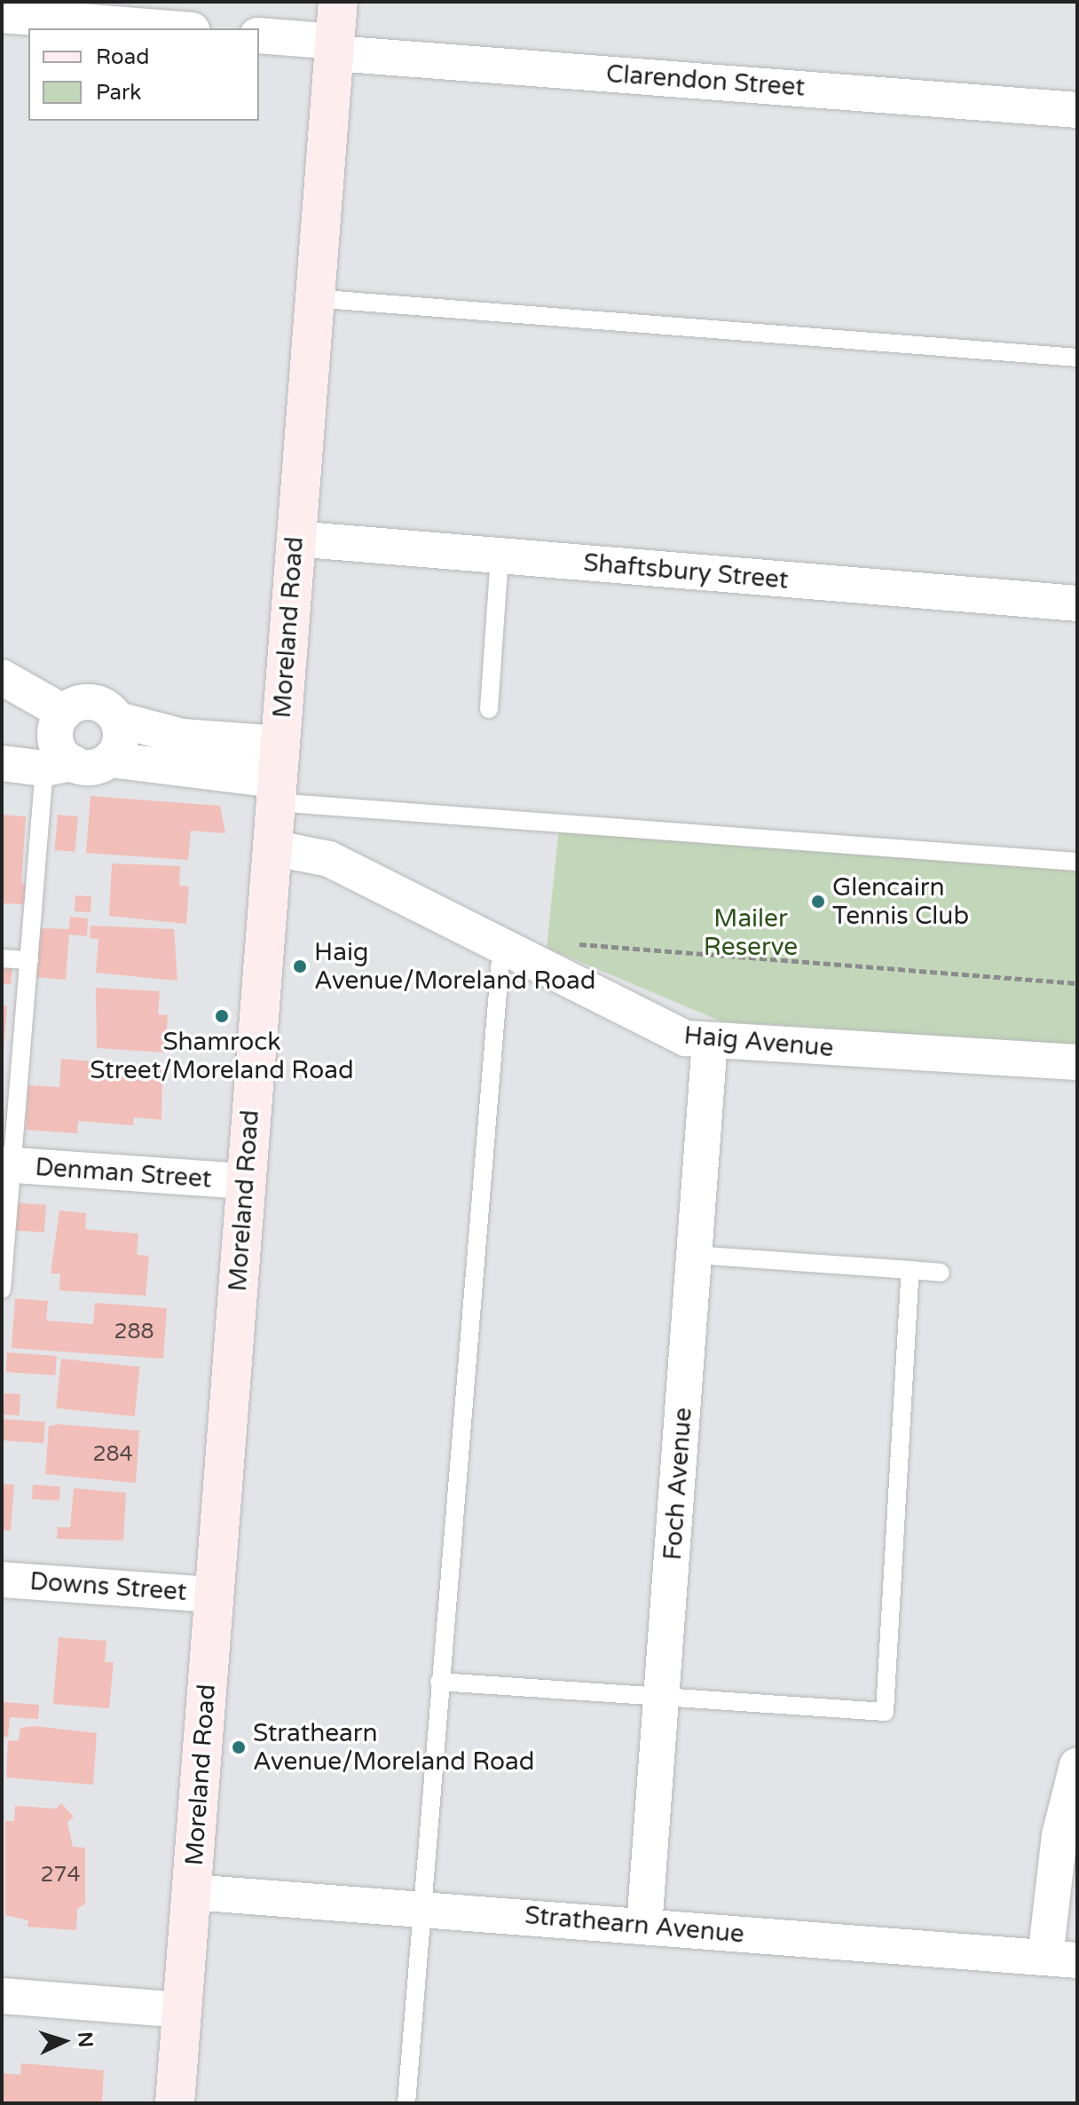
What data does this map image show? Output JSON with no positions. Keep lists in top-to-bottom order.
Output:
{
  "streets": {
    "main road": ["Moreland Road"],
    "street": [
      "Clarendon Street",
      "Shaftsbury Street",
      "Haig Avenue",
      "Denman Street",
      "Foch Avenue",
      "Downs Street",
      "Strathearn Avenue"
    ]
  },
  "crossings": [
    ["Clarendon Street", "Moreland Road"],
    ["Shaftsbury Street", "Moreland Road"],
    ["Moreland Road", "Haig Avenue"],
    ["Moreland Road", "Denman Street"],
    ["Moreland Road", "Downs Street"],
    ["Moreland Road", "Strathearn Avenue"],
    ["Haig Avenue", "Foch Avenue"],
    ["Foch Avenue", "Strathearn Avenue"]
  ],
  "parks": ["Mailer Reserve"],
  "places": [
    "Glencairn Tennis Club",
    "Haig Avenue/Moreland Road",
    "Shamrock Street/Moreland Road",
    "Strathearn Avenue/Moreland Road"
  ],
  "house_numbers": ["288", "284", "274"],
  "legend": ["Road", "Park"],
  "north": "right"
}
